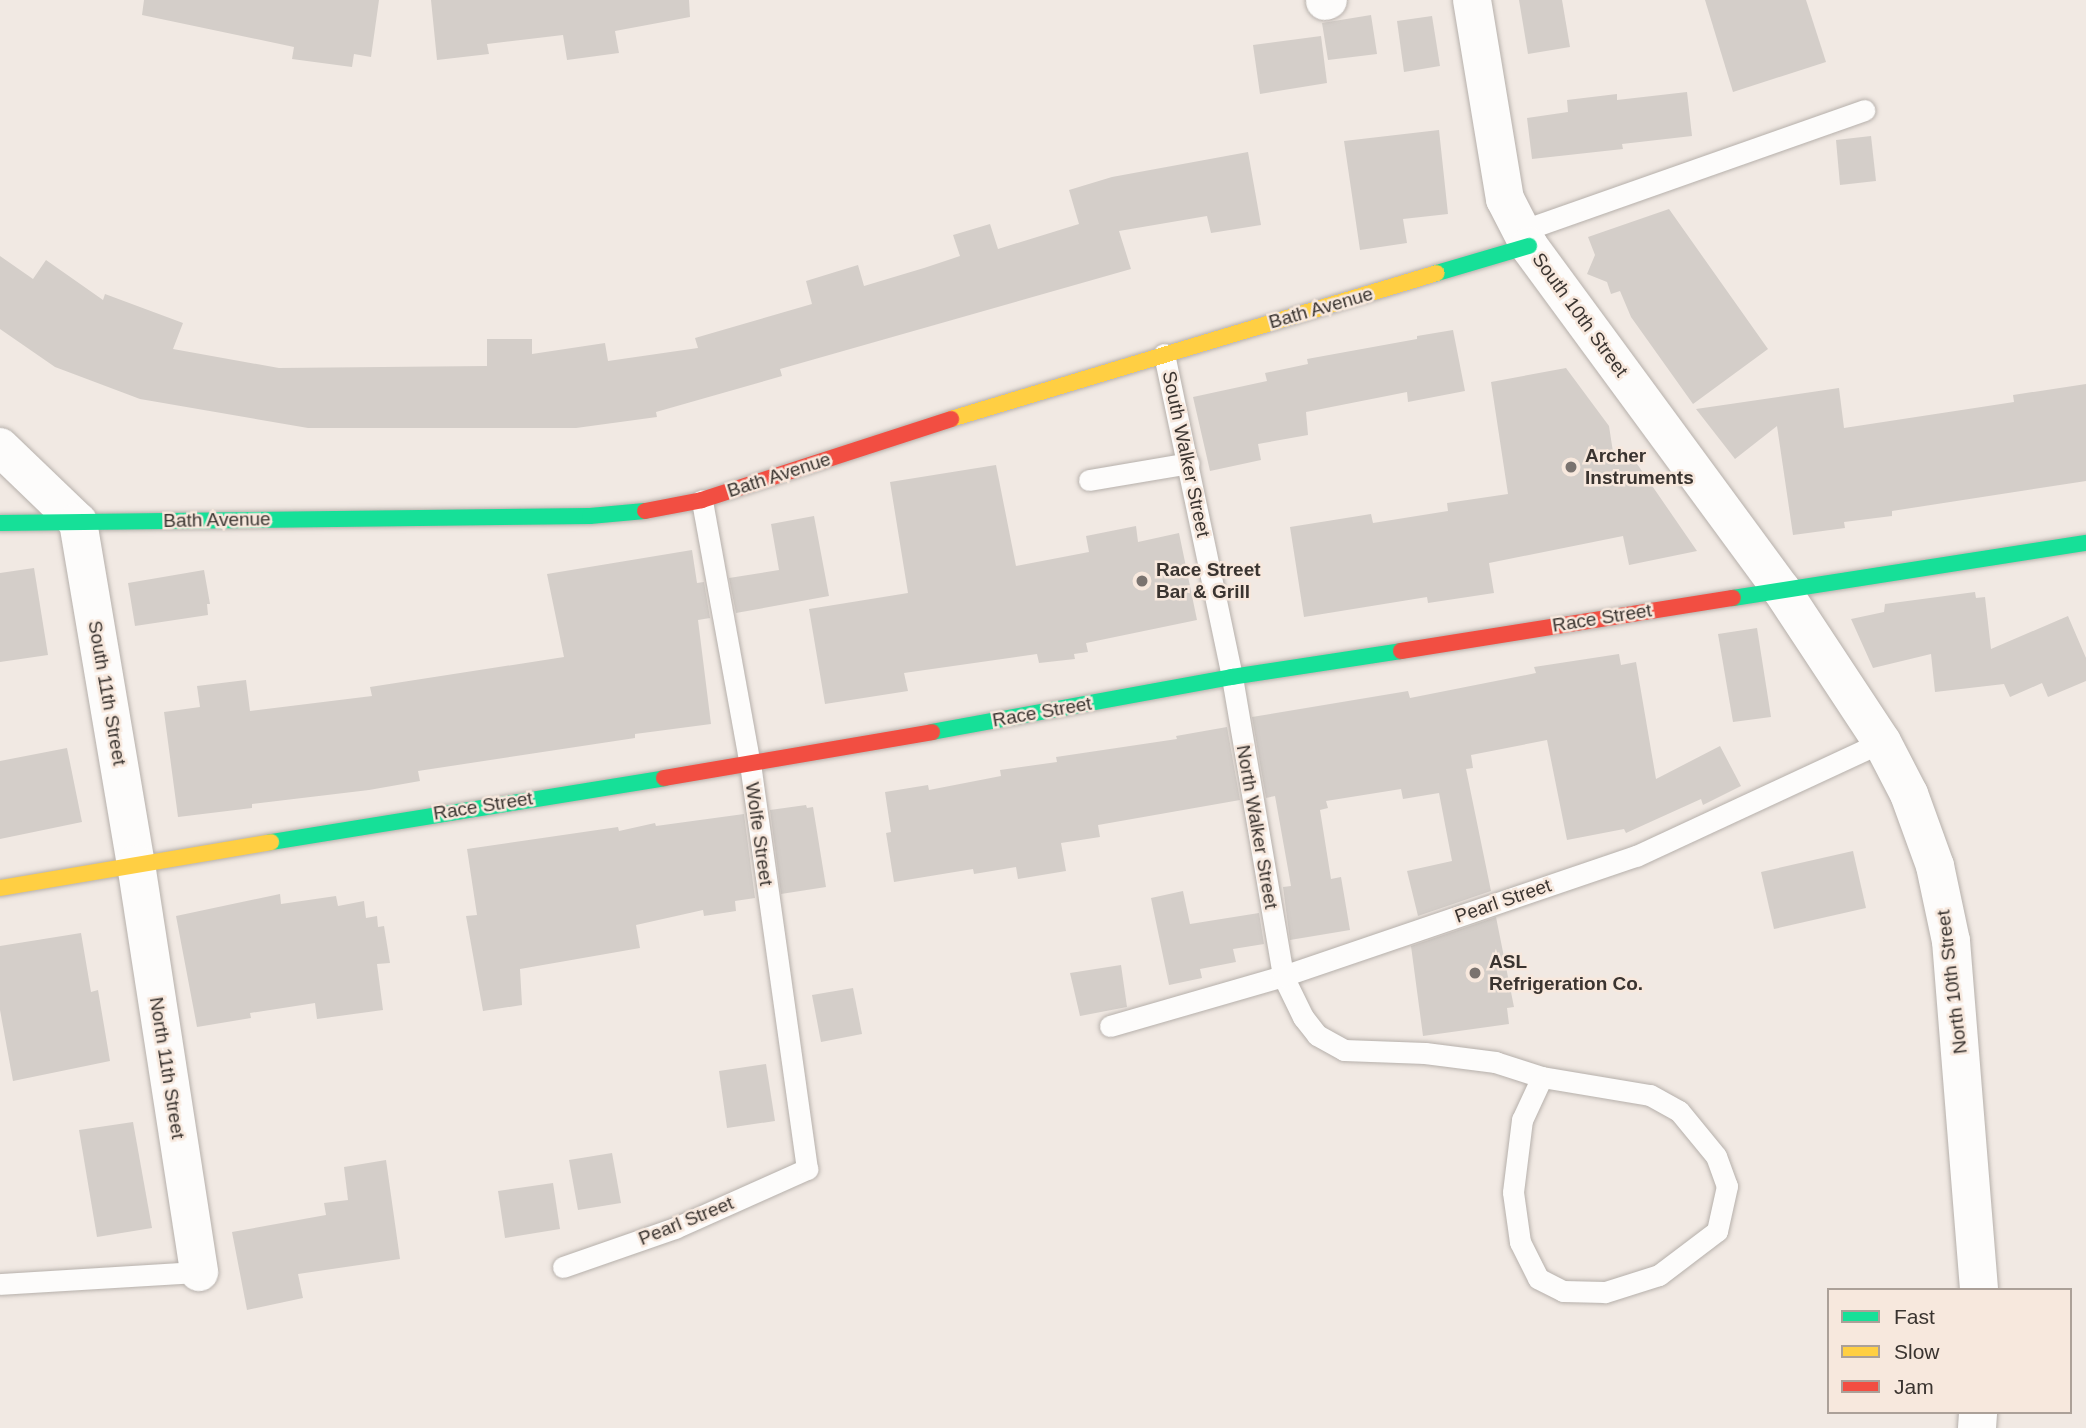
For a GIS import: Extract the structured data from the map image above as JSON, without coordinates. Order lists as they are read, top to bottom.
{
  "streets": {
    "main road": ["Bath Avenue", "Race Street"],
    "street": [
      "South 10th Street",
      "South 11th Street",
      "North 10th Street",
      "North 11th Street"
    ],
    "lane": [
      "South Walker Street",
      "North Walker Street",
      "Wolfe Street",
      "Pearl Street"
    ]
  },
  "crossings": [
    ["Bath Avenue", "South 10th Street"],
    ["Bath Avenue", "South Walker Street"],
    ["Bath Avenue", "South 11th Street"],
    ["Bath Avenue", "Wolfe Street"],
    ["South 10th Street", "Race Street"],
    ["South 10th Street", "North 10th Street"],
    ["South Walker Street", "Race Street"],
    ["South Walker Street", "North Walker Street"],
    ["Race Street", "South 11th Street"],
    ["Race Street", "North Walker Street"],
    ["Race Street", "Wolfe Street"],
    ["Race Street", "North 10th Street"],
    ["Race Street", "North 11th Street"],
    ["South 11th Street", "North 11th Street"],
    ["North Walker Street", "Pearl Street"],
    ["Wolfe Street", "Pearl Street"],
    ["Pearl Street", "North 10th Street"]
  ],
  "places": ["Archer Instruments", "Race Street Bar & Grill", "ASL Refrigeration Co."],
  "legend": ["Fast", "Slow", "Jam"]
}
